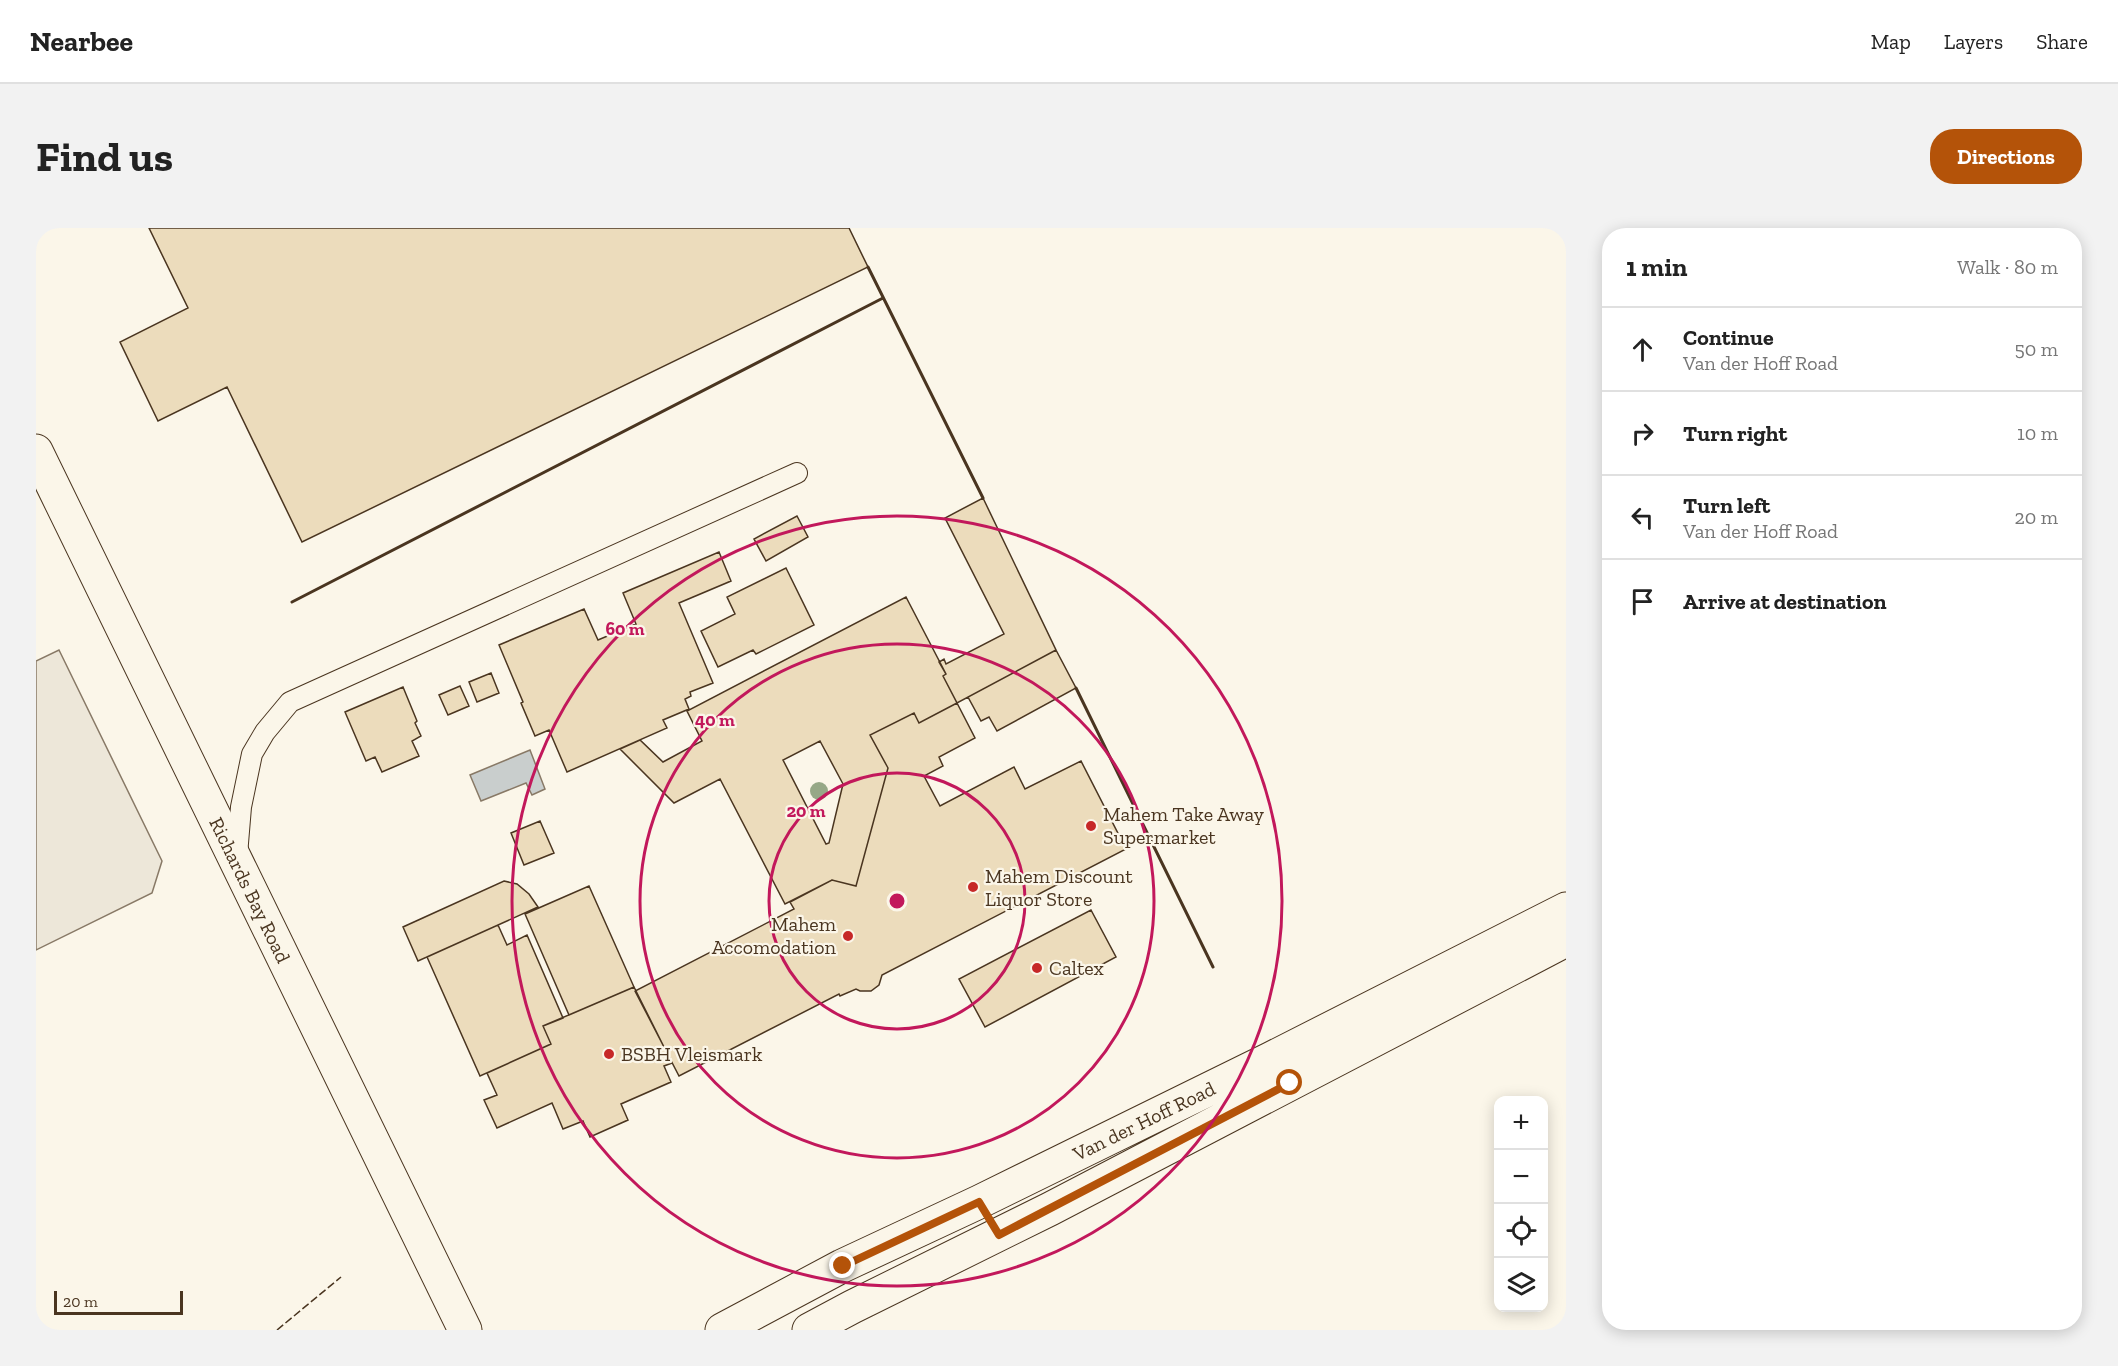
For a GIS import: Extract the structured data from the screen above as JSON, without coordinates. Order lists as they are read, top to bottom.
{
  "streets": {
    "main road": ["Richards Bay Road", "Van der Hoff Road"]
  },
  "places": [
    "Mahem Take Away Supermarket",
    "Mahem Discount Liquor Store",
    "Mahem Accomodation",
    "Caltex",
    "BSBH Vleismark"
  ],
  "scale_bar": "20 m",
  "page": {
    "header": "Nearbee",
    "nav": ["Map", "Layers", "Share"],
    "buttons": "Directions",
    "title": "Find us",
    "heading": ["1 min", "Walk · 80 m"],
    "list": [
      ["Continue", "Van der Hoff Road", "50 m"],
      ["Turn right", "10 m"],
      ["Turn left", "Van der Hoff Road", "20 m"],
      "Arrive at destination"
    ],
    "map_buttons": ["+", "−"],
    "scale": "20 m"
  },
  "rings": ["60 m", "40 m", "20 m"]
}
